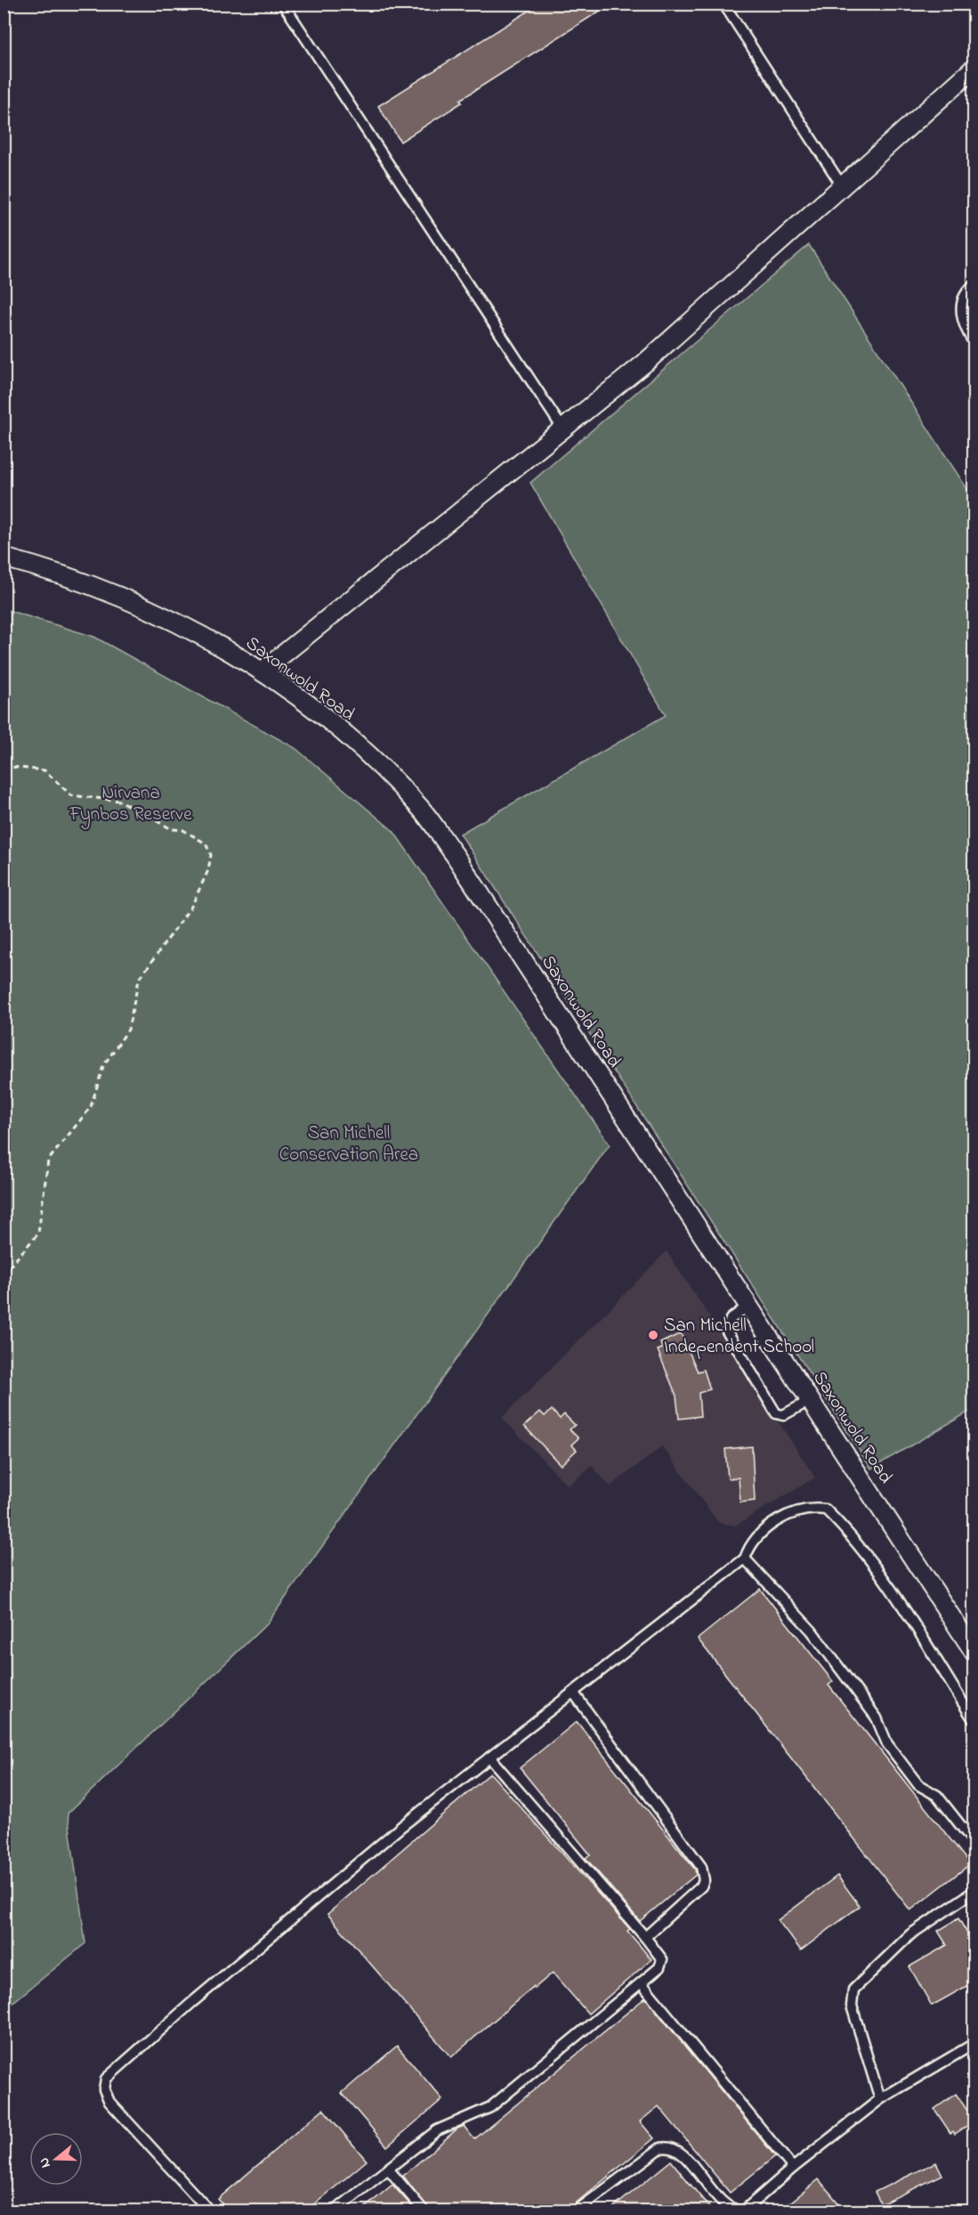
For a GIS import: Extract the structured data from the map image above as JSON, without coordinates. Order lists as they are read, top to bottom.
{
  "streets": {
    "street": ["Saxonwold Road"]
  },
  "parks": ["Nirvana Fynbos Reserve", "San Michell Conservation Area"],
  "places": ["San Michell Independent School"],
  "north": "left"
}
